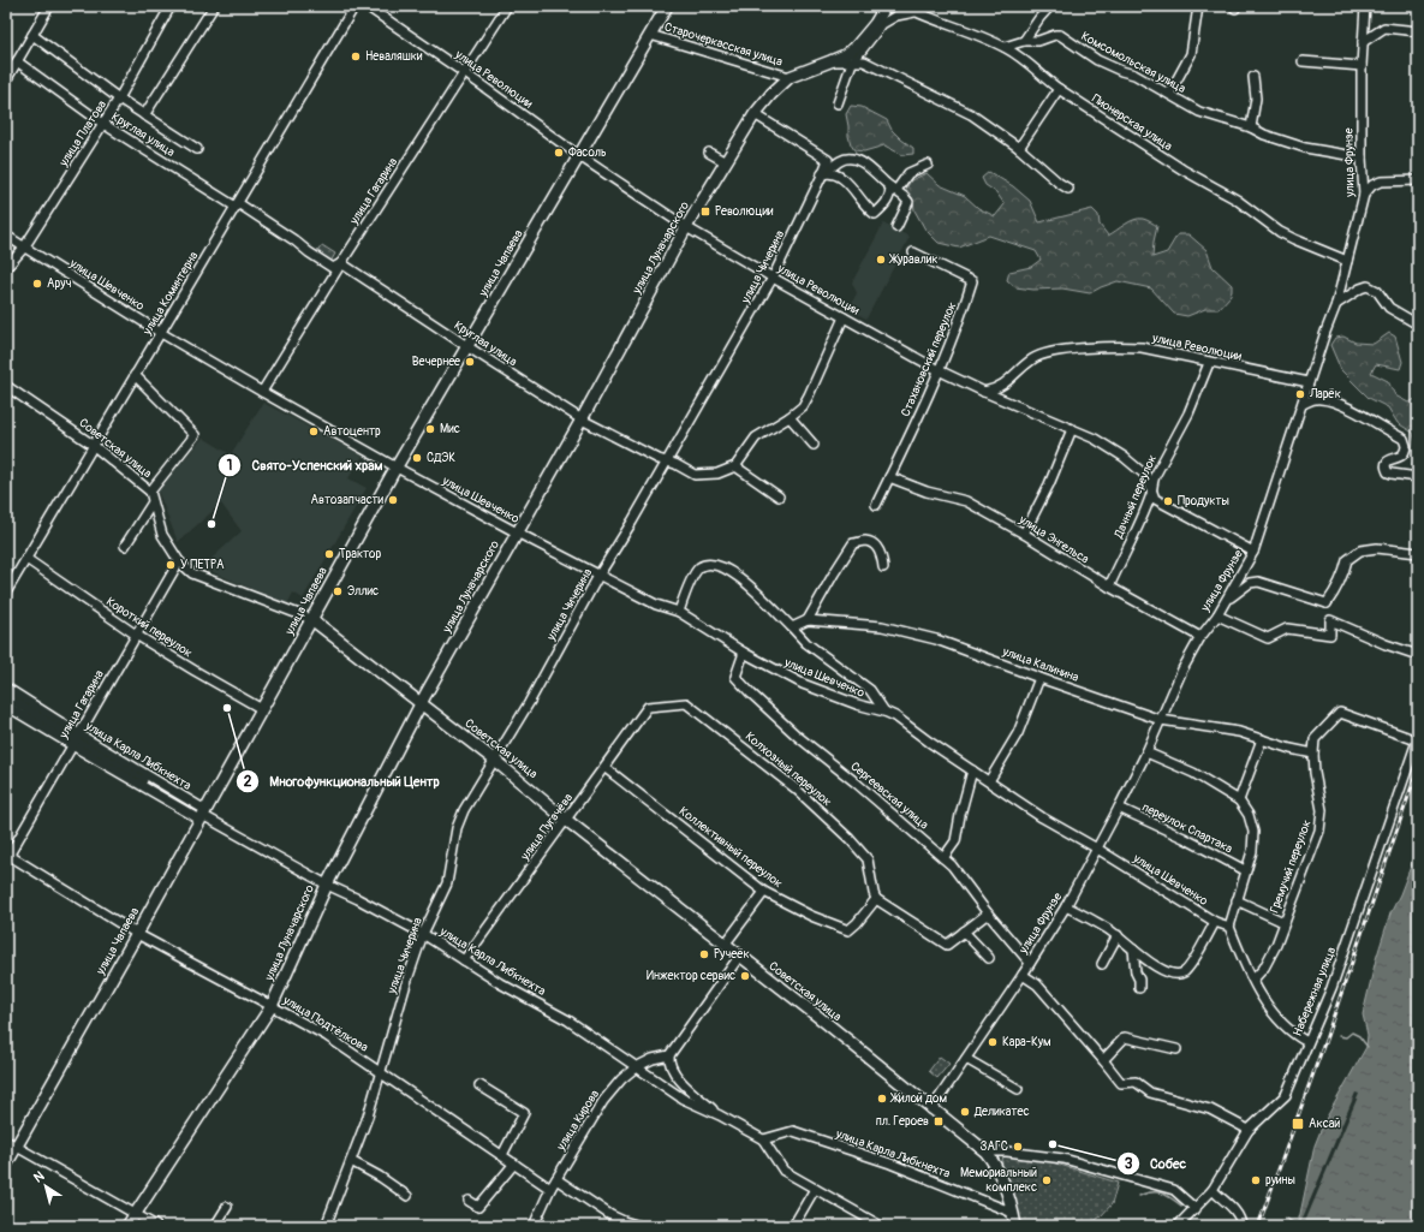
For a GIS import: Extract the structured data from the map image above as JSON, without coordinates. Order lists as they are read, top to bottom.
{
  "streets": {
    "main road": ["улица Луначарского", "улица Чапаева", "Советская улица"],
    "street": [
      "Старочеркасская улица",
      "Комсомольская улица",
      "улица Революции",
      "Пионерская улица",
      "улица Платова",
      "Круглая улица",
      "улица Фрунзе",
      "улица Гагарина",
      "улица Чичерина",
      "улица Шевченко",
      "улица Коминтерна",
      "Стахановский переулок",
      "Дачный переулок",
      "улица Энгельса",
      "Короткий переулок",
      "улица Калинина",
      "улица Карла Либкнехта",
      "Колхозный переулок",
      "Сергеевская улица",
      "улица Пугачёва",
      "переулок Спартака",
      "Коллективный переулок",
      "Гремучий переулок",
      "Набережная улица",
      "улица Подтёлкова",
      "улица Кирова"
    ]
  },
  "crossings": [
    ["Старочеркасская улица", "улица Луначарского"],
    ["Старочеркасская улица", "улица Чапаева"],
    ["Комсомольская улица", "Пионерская улица"],
    ["Комсомольская улица", "улица Фрунзе"],
    ["улица Революции", "улица Фрунзе"],
    ["улица Революции", "улица Гагарина"],
    ["улица Революции", "улица Луначарского"],
    ["улица Революции", "улица Чапаева"],
    ["улица Революции", "улица Чичерина"],
    ["улица Революции", "Стахановский переулок"],
    ["улица Революции", "Дачный переулок"],
    ["Пионерская улица", "улица Фрунзе"],
    ["улица Платова", "Круглая улица"],
    ["улица Платова", "улица Шевченко"],
    ["Круглая улица", "улица Гагарина"],
    ["Круглая улица", "улица Луначарского"],
    ["Круглая улица", "улица Чапаева"],
    ["Круглая улица", "улица Чичерина"],
    ["Круглая улица", "улица Коминтерна"],
    ["улица Фрунзе", "улица Шевченко"],
    ["улица Фрунзе", "Советская улица"],
    ["улица Фрунзе", "улица Энгельса"],
    ["улица Фрунзе", "улица Калинина"],
    ["улица Фрунзе", "Сергеевская улица"],
    ["улица Фрунзе", "переулок Спартака"],
    ["улица Гагарина", "улица Шевченко"],
    ["улица Гагарина", "Советская улица"],
    ["улица Гагарина", "Короткий переулок"],
    ["улица Гагарина", "улица Карла Либкнехта"],
    ["улица Гагарина", "улица Подтёлкова"],
    ["улица Луначарского", "улица Чичерина"],
    ["улица Луначарского", "улица Шевченко"],
    ["улица Луначарского", "Советская улица"],
    ["улица Луначарского", "улица Карла Либкнехта"],
    ["улица Луначарского", "улица Подтёлкова"],
    ["улица Чапаева", "улица Шевченко"],
    ["улица Чапаева", "Советская улица"],
    ["улица Чапаева", "Короткий переулок"],
    ["улица Чапаева", "улица Карла Либкнехта"],
    ["улица Чапаева", "улица Подтёлкова"],
    ["улица Чичерина", "улица Шевченко"],
    ["улица Чичерина", "Советская улица"],
    ["улица Чичерина", "улица Карла Либкнехта"],
    ["улица Чичерина", "улица Подтёлкова"],
    ["улица Шевченко", "улица Коминтерна"],
    ["улица Шевченко", "улица Калинина"],
    ["улица Шевченко", "Сергеевская улица"],
    ["улица Коминтерна", "Советская улица"],
    ["улица Коминтерна", "Короткий переулок"],
    ["Стахановский переулок", "улица Энгельса"],
    ["Советская улица", "улица Карла Либкнехта"],
    ["Советская улица", "улица Пугачёва"],
    ["Дачный переулок", "улица Энгельса"],
    ["улица Калинина", "Гремучий переулок"],
    ["улица Карла Либкнехта", "улица Пугачёва"],
    ["улица Карла Либкнехта", "улица Кирова"],
    ["Колхозный переулок", "улица Пугачёва"],
    ["Колхозный переулок", "Коллективный переулок"],
    ["улица Пугачёва", "Коллективный переулок"],
    ["улица Подтёлкова", "улица Кирова"]
  ],
  "places": {
    "other": [
      "Неваляшки",
      "Фасоль",
      "Журавлик",
      "Аруч",
      "Вечернее",
      "Ларёк",
      "Мис",
      "Автоцентр",
      "СДЭК",
      "Автозапчасти",
      "Продукты",
      "Свято-Успенский храм",
      "Трактор",
      "У ПЕТРА",
      "Эллис",
      "Многофункциональный Центр",
      "Ручеёк",
      "Инжектор сервис",
      "Кара-Кум",
      "Жилой дом",
      "Деликатес",
      "Собес",
      "ЗАГС",
      "Мемориальный комплекс",
      "руины"
    ],
    "transit": ["Революции", "пл. Героев", "Аксай"]
  },
  "north": "top left"
}
